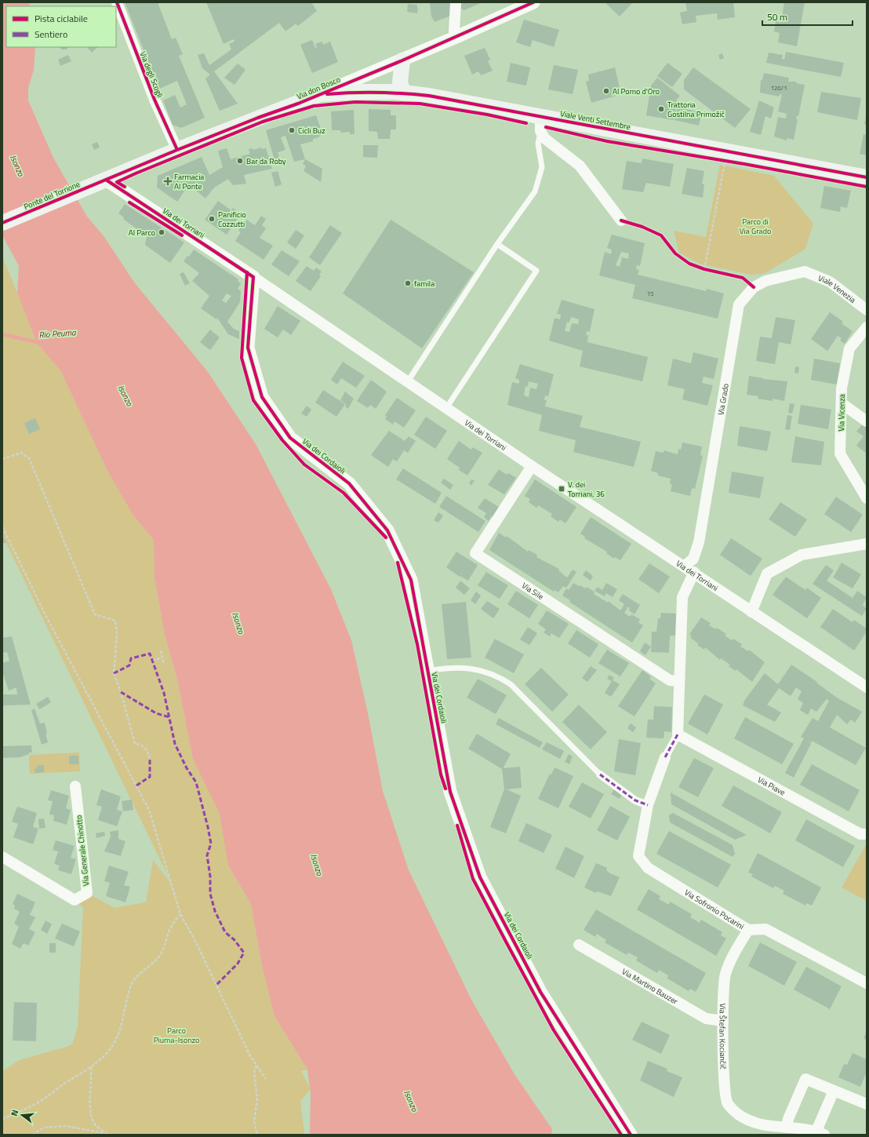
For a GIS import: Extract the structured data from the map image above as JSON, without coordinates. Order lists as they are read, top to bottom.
{
  "streets": {
    "main road": ["Via don Bosco", "Viale Venti Settembre", "Ponte del Torrione"],
    "street": [
      "Via degli Scogli",
      "Via dei Torriani",
      "Viale Venezia",
      "Via Grado",
      "Via Vicenza",
      "Via dei Cordaioli",
      "Via Sile",
      "Via Piave",
      "Via Generale Chinotto",
      "Via Sofronio Pocarini",
      "Via Martino Bauzer",
      "Via Štefan Kociančič"
    ]
  },
  "crossings": [
    ["Via degli Scogli", "Via don Bosco"],
    ["Via don Bosco", "Viale Venti Settembre"],
    ["Via don Bosco", "Ponte del Torrione"],
    ["Via don Bosco", "Via dei Torriani"],
    ["Ponte del Torrione", "Via dei Torriani"],
    ["Via dei Torriani", "Via Grado"],
    ["Via dei Torriani", "Via dei Cordaioli"],
    ["Via dei Torriani", "Via Sile"],
    ["Viale Venezia", "Via Grado"],
    ["Via dei Cordaioli", "Via Sofronio Pocarini"],
    ["Via Sofronio Pocarini", "Via Štefan Kociančič"],
    ["Via Martino Bauzer", "Via Štefan Kociančič"]
  ],
  "water": ["Isonzo", "Rio Peuma"],
  "parks": ["Parco di Via Grado", "Parco Piuma-Isonzo"],
  "places": {
    "other": [
      "Al Pomo d'Oro",
      "Trattoria Gostilna Primožič",
      "Cicli Buz",
      "Bar da Roby",
      "Panificio Cozzutti",
      "Al Parco",
      "famila"
    ],
    "health": ["Farmacia Al Ponte"],
    "transit": ["V. dei Torriani, 36"]
  },
  "house_numbers": ["120/1", "15"],
  "legend": ["Pista ciclabile", "Sentiero"],
  "scale_bar": "50 m",
  "north": "left"
}
